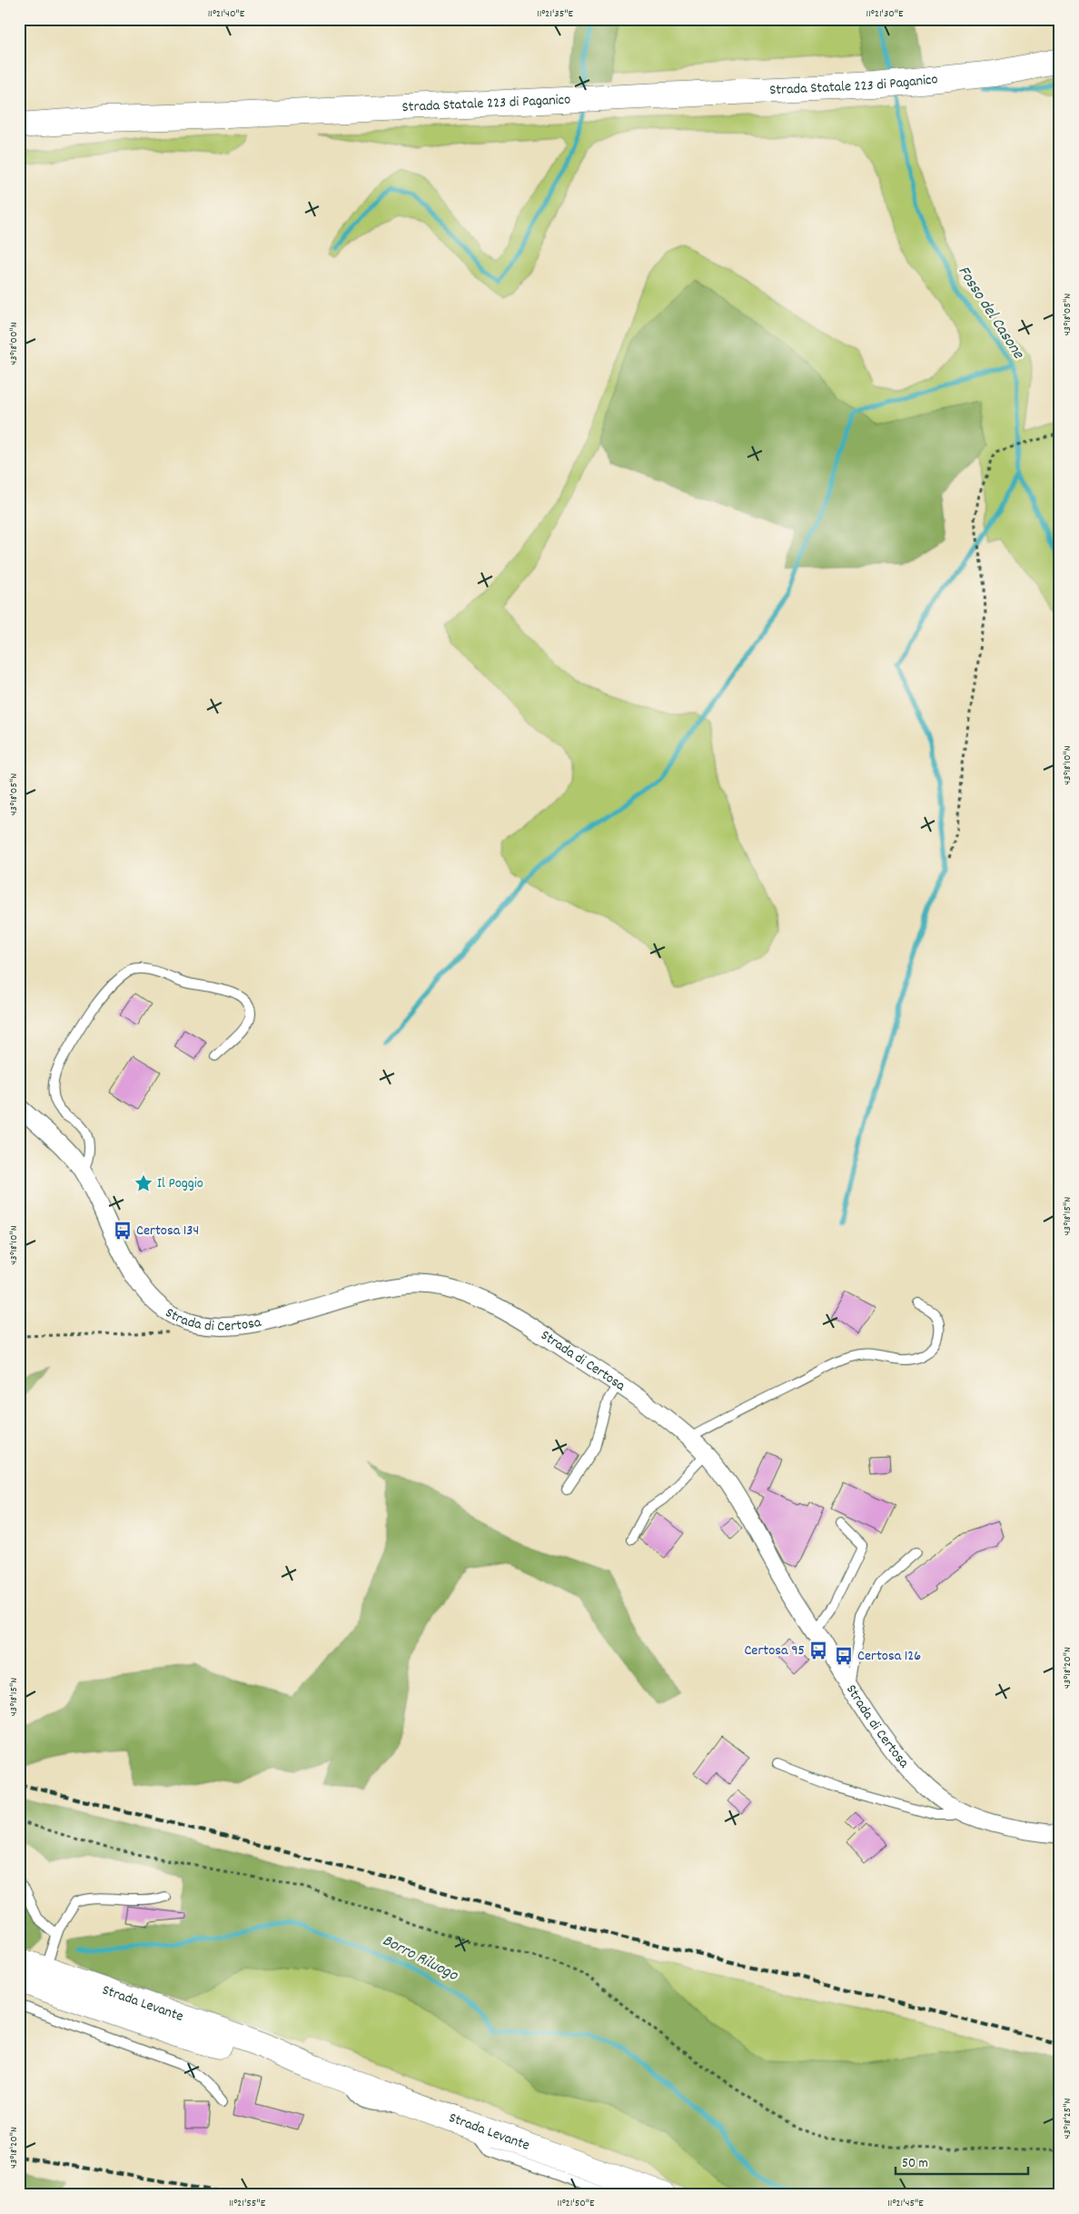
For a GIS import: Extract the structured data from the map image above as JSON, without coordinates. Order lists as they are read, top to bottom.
{
  "streets": {
    "main road": ["Strada Statale 223 di Paganico", "Strada Levante"],
    "street": ["Strada di Certosa"]
  },
  "water": ["Fosso del Casone", "Borro Riluogo"],
  "places": {
    "place": ["Il Poggio"],
    "bus stop": ["Certosa 134", "Certosa 95", "Certosa 126"]
  },
  "scale_bar": "50 m",
  "coordinates": [
    "11°21'40\"E",
    "11°21'35\"E",
    "11°21'30\"E",
    "43°18'05\"N",
    "43°18'00\"N",
    "43°18'10\"N",
    "43°18'15\"N",
    "43°18'20\"N",
    "43°18'25\"N",
    "11°21'55\"E",
    "11°21'50\"E",
    "11°21'45\"E"
  ]
}
